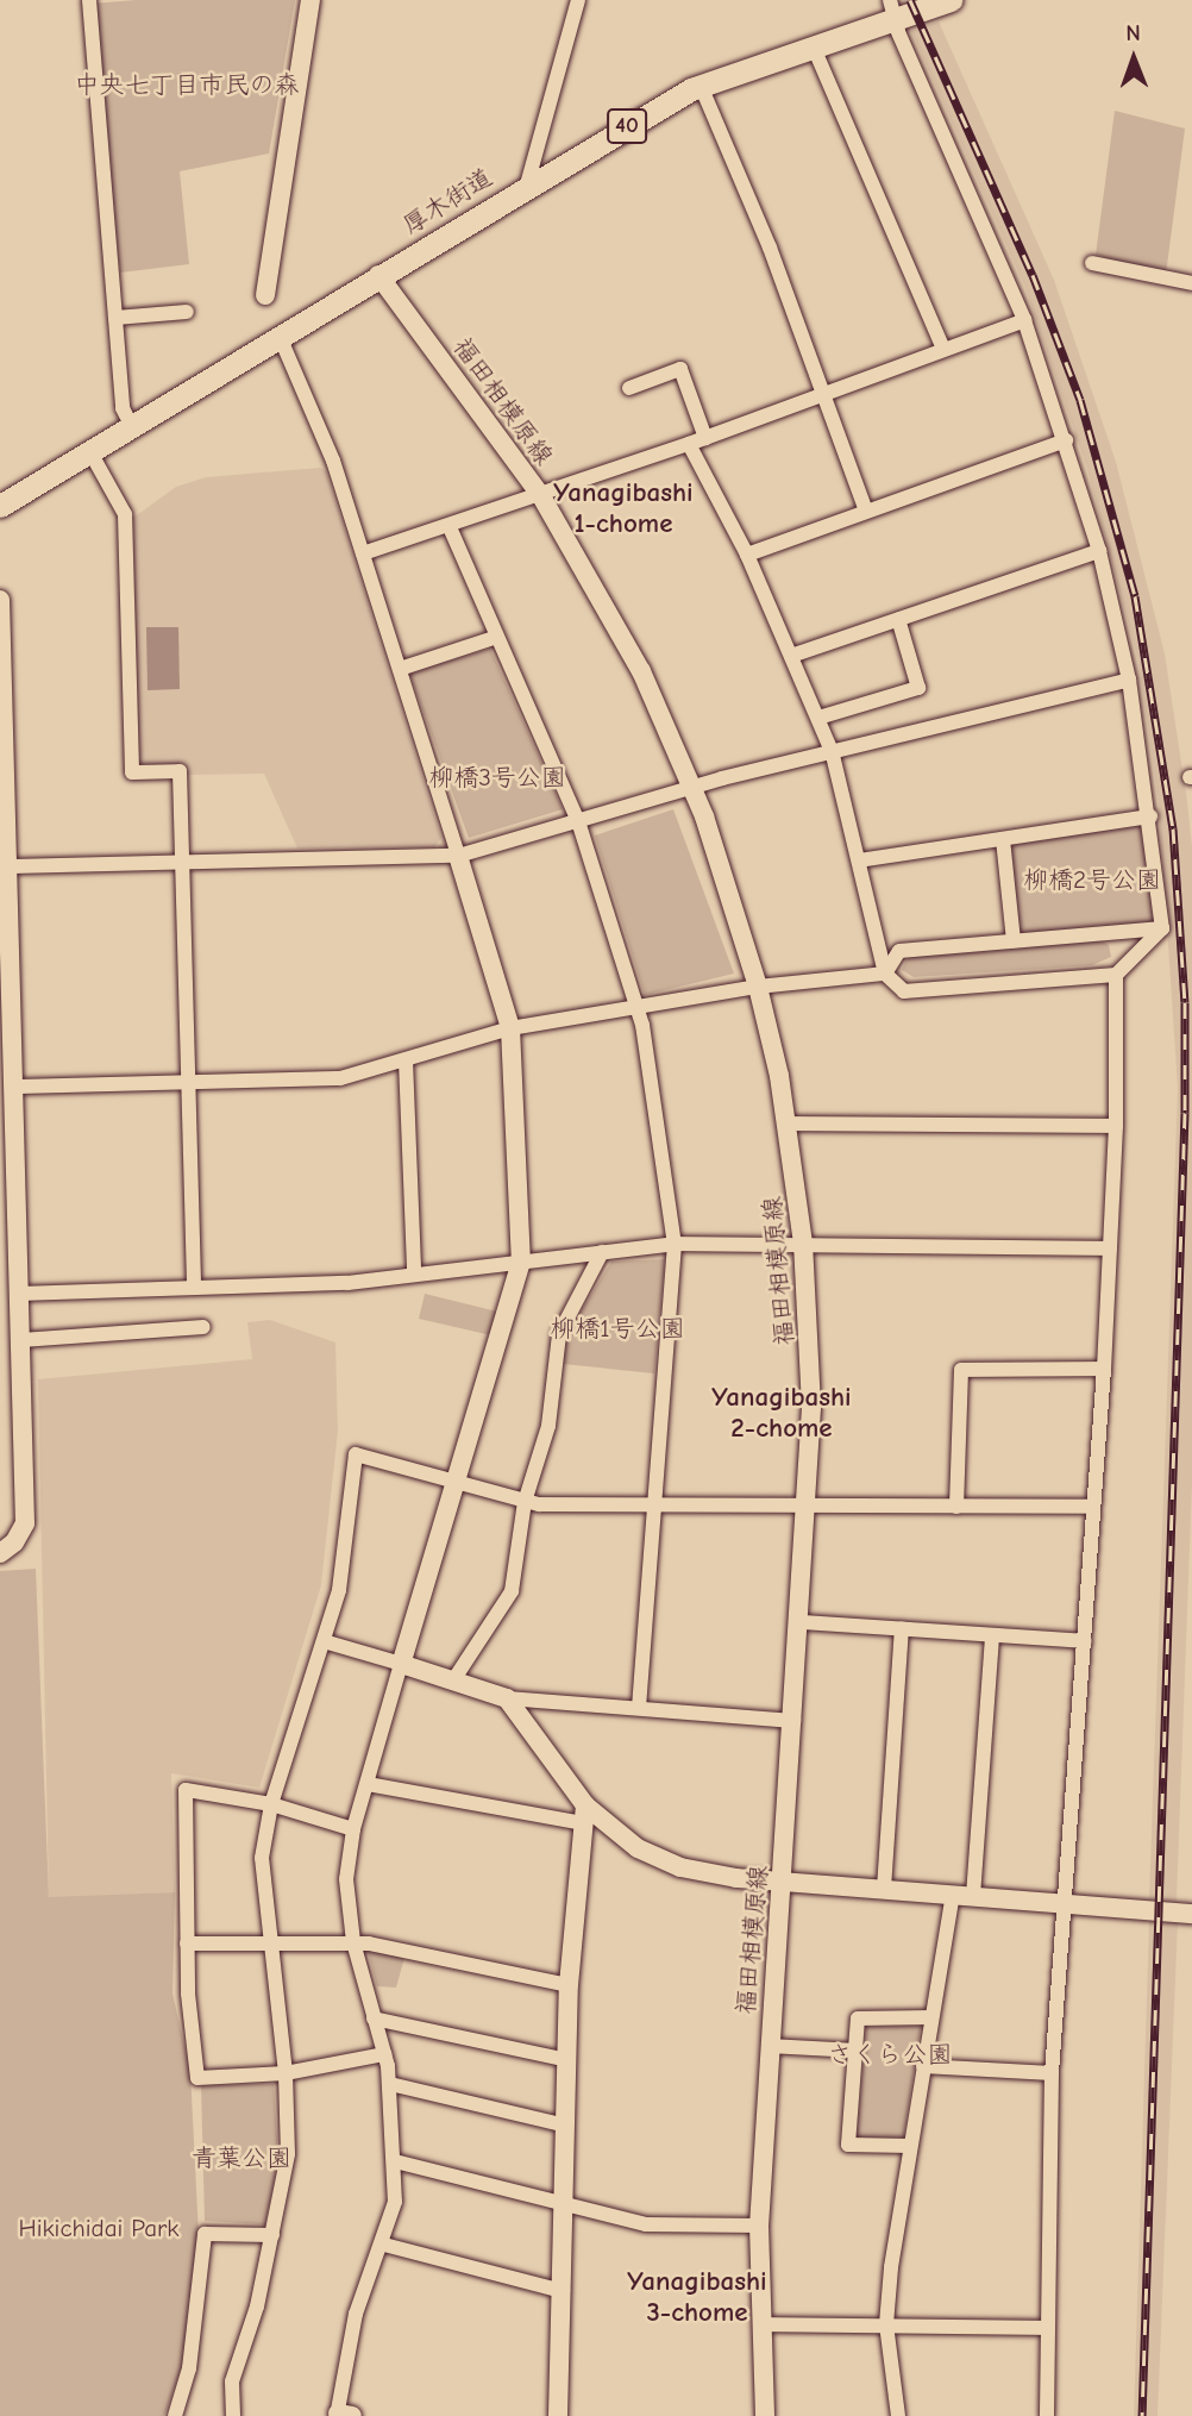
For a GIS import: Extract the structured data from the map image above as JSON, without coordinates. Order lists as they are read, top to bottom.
{
  "streets": {
    "main road": ["40", "厚木街道"],
    "street": ["福田相模原線"]
  },
  "crossings": [
    ["厚木街道", "福田相模原線"]
  ],
  "districts": ["Yanagibashi 1-chome", "Yanagibashi 2-chome", "Yanagibashi 3-chome"],
  "parks": [
    "中央七丁目市民の森",
    "柳橋3号公園",
    "柳橋2号公園",
    "柳橋1号公園",
    "さくら公園",
    "青葉公園",
    "Hikichidai Park"
  ],
  "north": "top"
}
